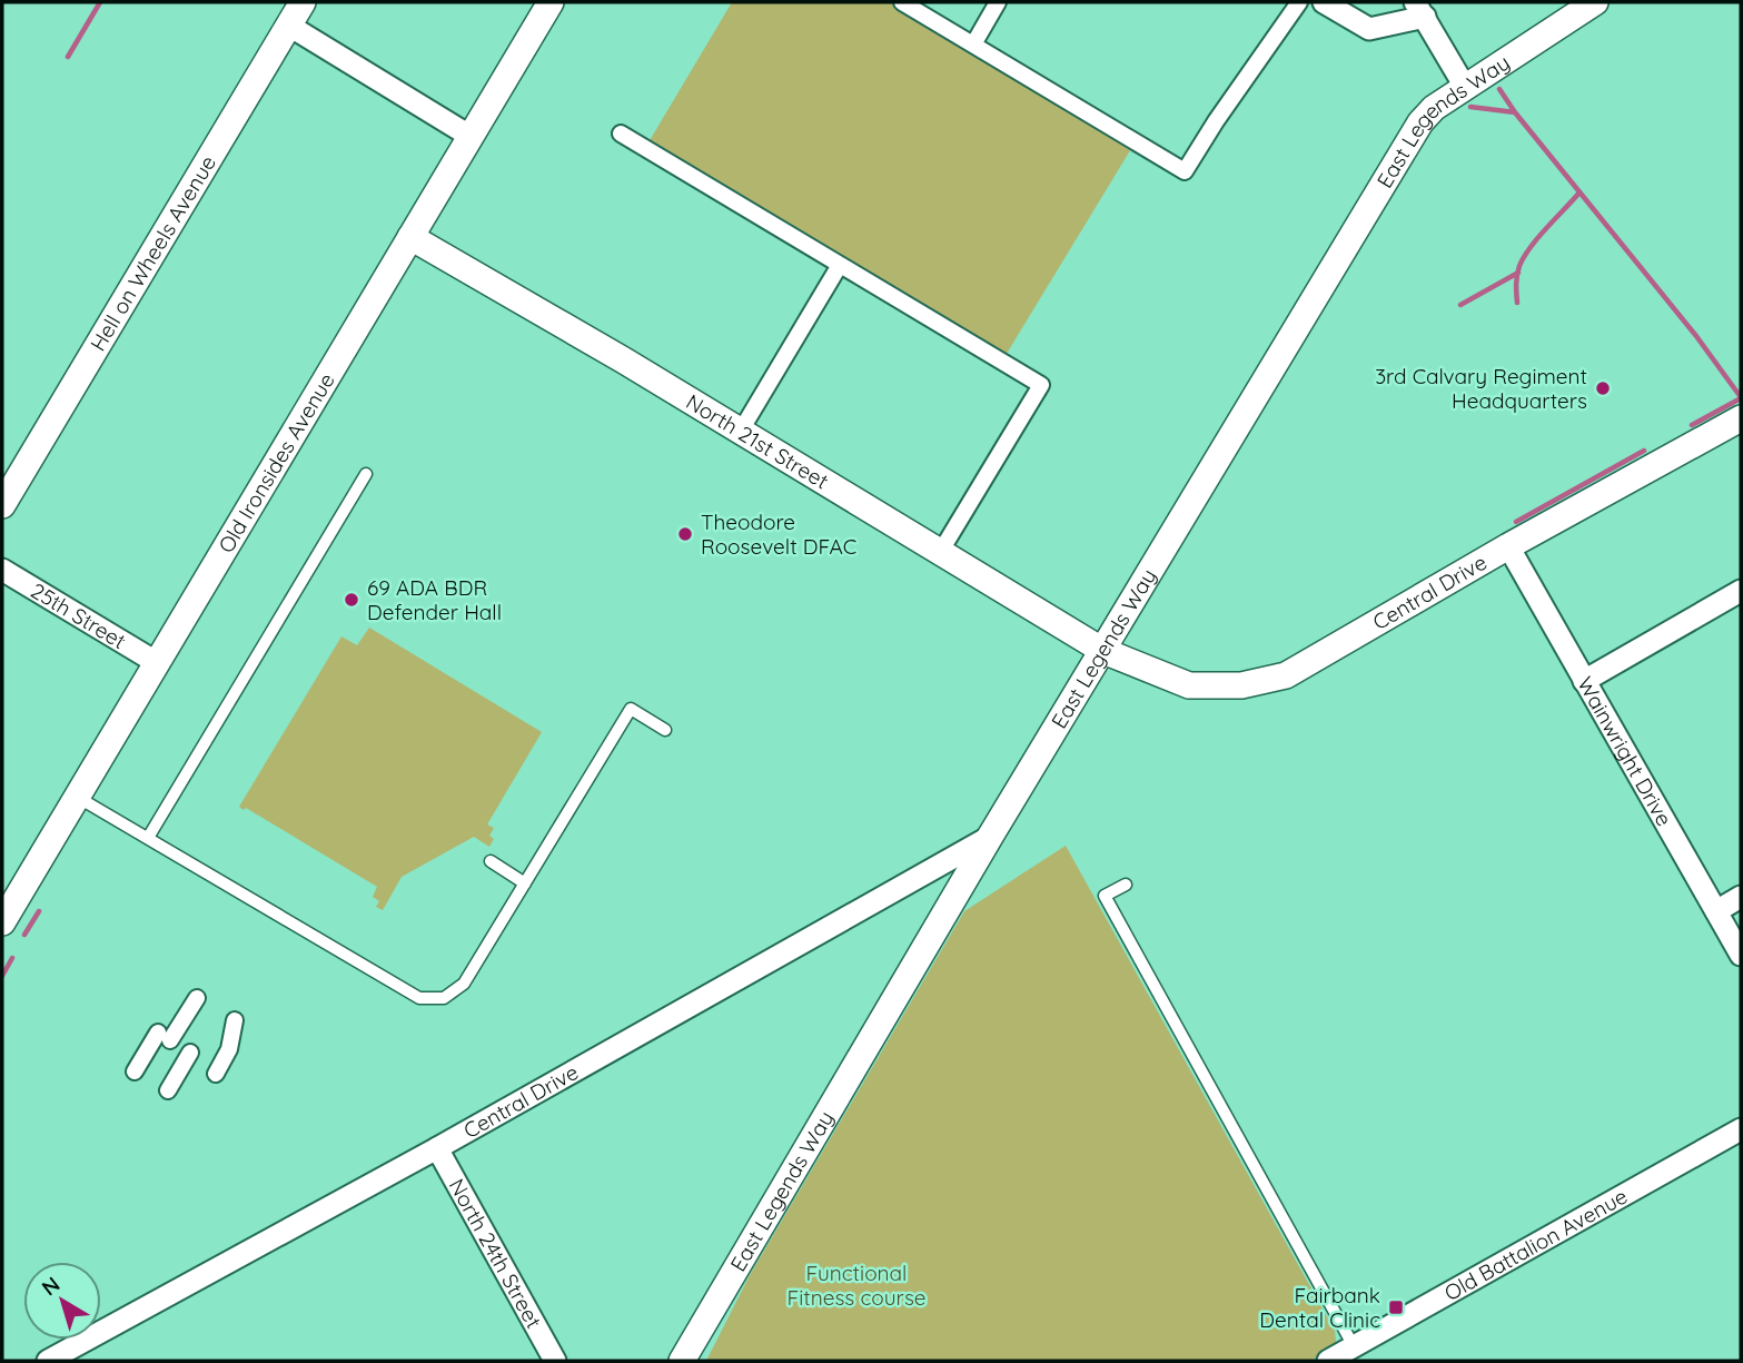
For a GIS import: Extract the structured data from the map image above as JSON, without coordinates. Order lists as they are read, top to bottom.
{
  "streets": {
    "street": [
      "East Legends Way",
      "Hell on Wheels Avenue",
      "North 21st Street",
      "Old Ironsides Avenue",
      "Central Drive",
      "25th Street",
      "Wainwright Drive",
      "Old Battalion Avenue",
      "North 24th Street"
    ]
  },
  "crossings": [
    ["East Legends Way", "North 21st Street"],
    ["East Legends Way", "Central Drive"],
    ["North 21st Street", "Old Ironsides Avenue"],
    ["North 21st Street", "Central Drive"],
    ["Old Ironsides Avenue", "25th Street"],
    ["Central Drive", "Wainwright Drive"],
    ["Central Drive", "North 24th Street"]
  ],
  "parks": ["Functional Fitness course"],
  "places": {
    "other": ["3rd Calvary Regiment Headquarters", "Theodore Roosevelt DFAC", "69 ADA BDR Defender Hall"],
    "transit": ["Fairbank Dental Clinic"]
  },
  "north": "top left"
}
